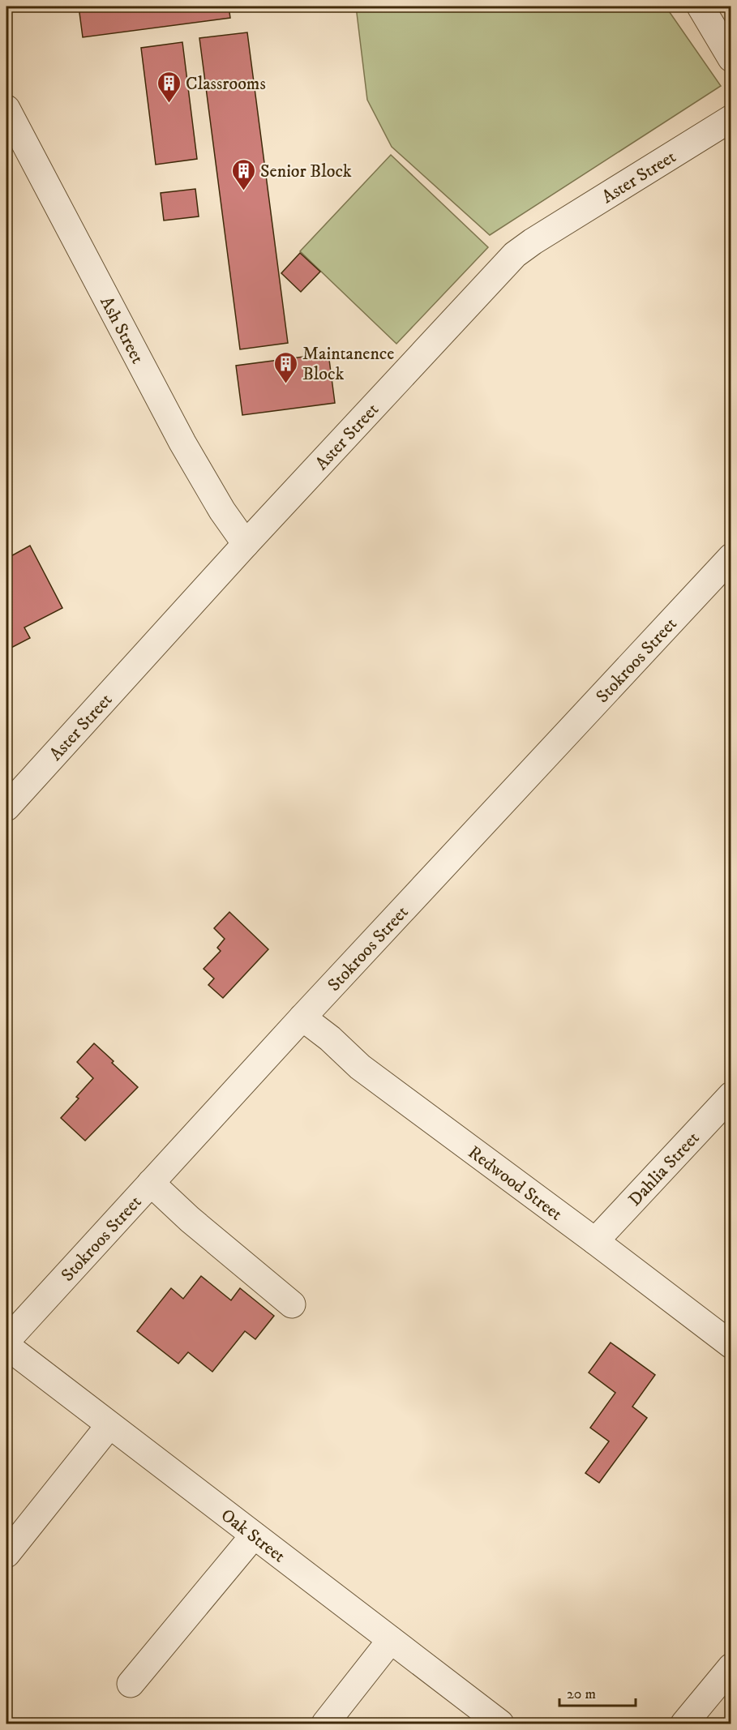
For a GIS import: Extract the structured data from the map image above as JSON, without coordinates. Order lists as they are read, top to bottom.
{
  "streets": {
    "street": [
      "Aster Street",
      "Ash Street",
      "Stokroos Street",
      "Dahlia Street",
      "Redwood Street",
      "Oak Street"
    ]
  },
  "crossings": [
    ["Aster Street", "Ash Street"],
    ["Stokroos Street", "Redwood Street"],
    ["Dahlia Street", "Redwood Street"]
  ],
  "places": {
    "building": ["Classrooms", "Senior Block", "Maintanence Block"]
  },
  "scale_bar": "20 m"
}
